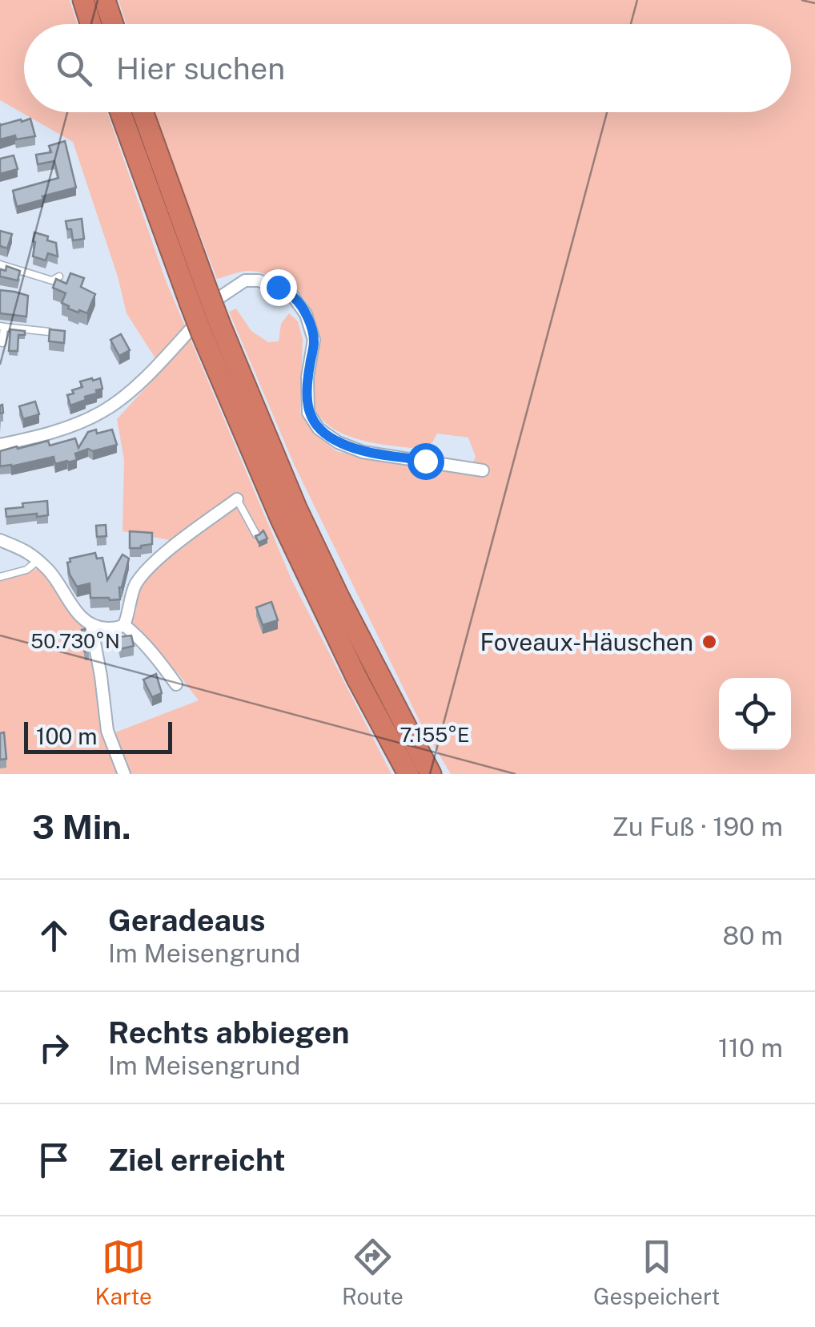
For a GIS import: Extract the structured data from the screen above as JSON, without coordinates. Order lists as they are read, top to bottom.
{
  "places": ["Foveaux-Häuschen"],
  "scale_bar": "100 m",
  "page": {
    "search": "Hier suchen",
    "scale": "100 m",
    "heading": ["3 Min.", "Zu Fuß · 190 m"],
    "list": [
      ["Geradeaus", "Im Meisengrund", "80 m"],
      ["Rechts abbiegen", "Im Meisengrund", "110 m"],
      "Ziel erreicht"
    ],
    "nav": ["Karte", "Route", "Gespeichert"]
  },
  "coordinates": ["50.730°N", "7.155°E"]
}
